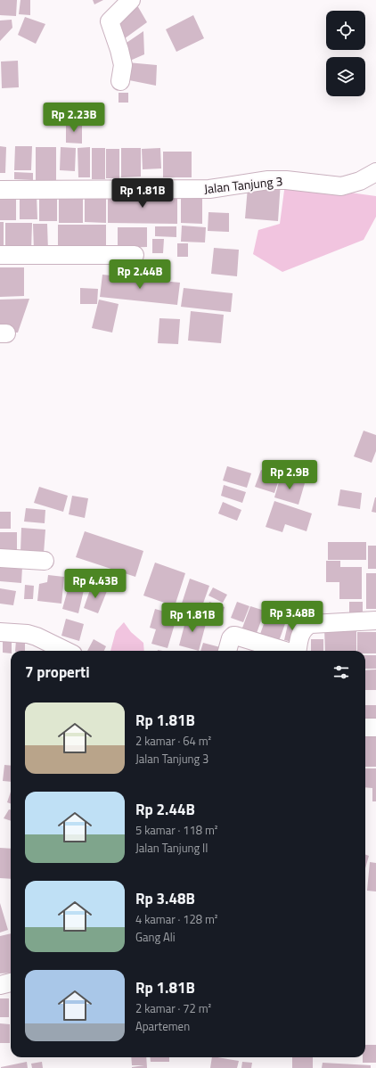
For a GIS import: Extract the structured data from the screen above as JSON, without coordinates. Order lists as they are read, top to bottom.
{
  "streets": {
    "street": ["Jalan Tanjung 3"]
  },
  "page": {
    "price": [
      "Rp 2.23B",
      "Rp 1.81B",
      "Rp 2.44B",
      "Rp 2.9B",
      "Rp 4.43B",
      "Rp 3.48B",
      "Rp 1.81B"
    ],
    "heading": "7 properti",
    "list": [
      {
        "name": "Rp 1.81B",
        "note": "2 kamar · 64 m² · Jalan Tanjung 3"
      },
      {
        "name": "Rp 2.44B",
        "note": "5 kamar · 118 m² · Jalan Tanjung II"
      },
      {
        "name": "Rp 3.48B",
        "note": "4 kamar · 128 m² · Gang Ali"
      },
      {
        "name": "Rp 1.81B",
        "note": "2 kamar · 72 m² · Apartemen"
      }
    ]
  }
}
